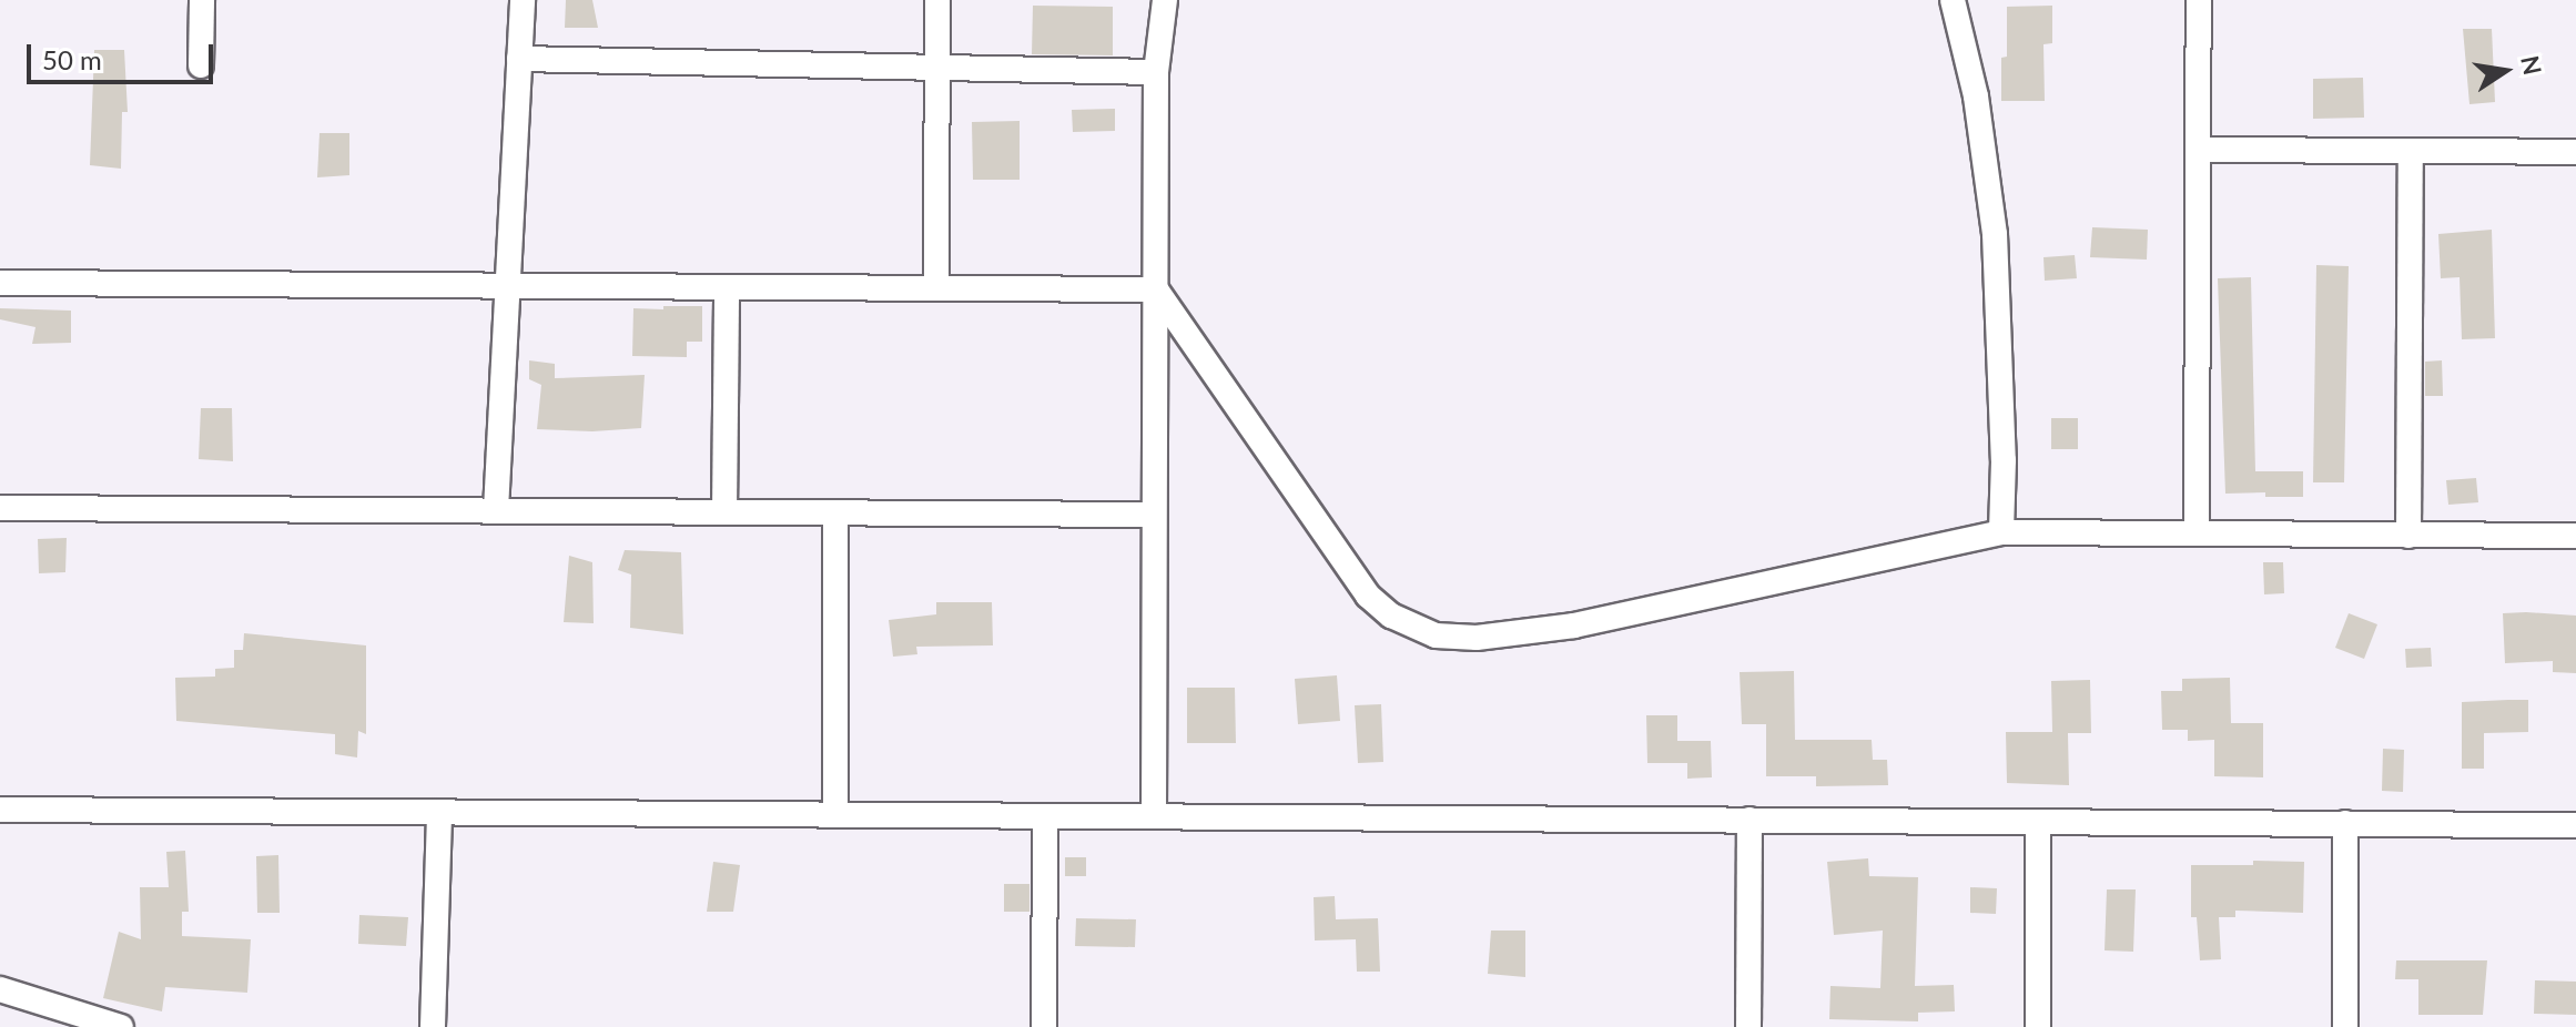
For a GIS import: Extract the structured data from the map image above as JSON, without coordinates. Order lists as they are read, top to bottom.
{
  "scale_bar": "50 m",
  "north": "right"
}
